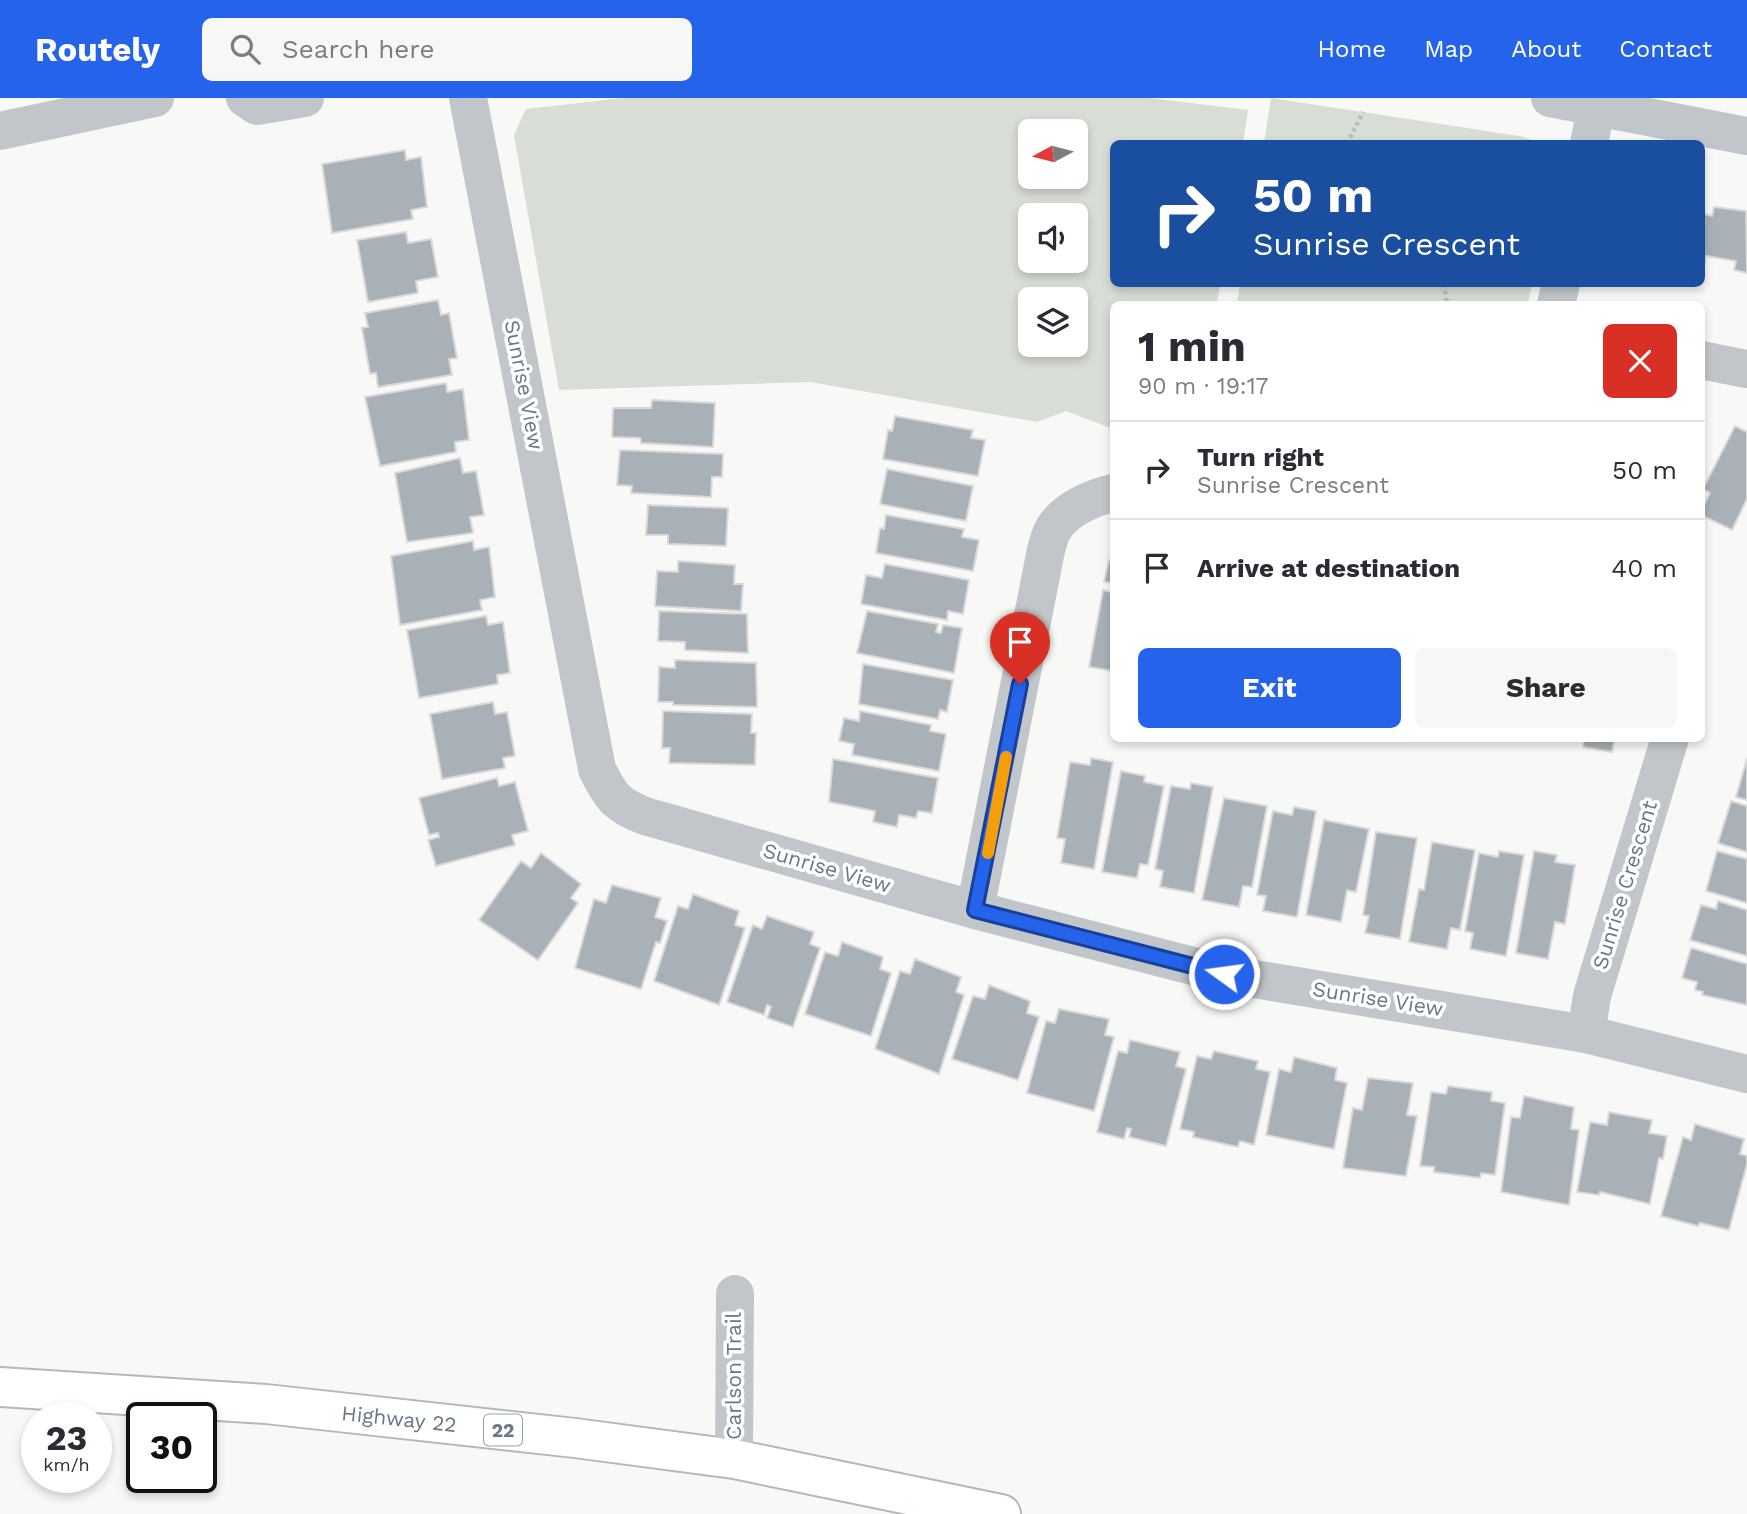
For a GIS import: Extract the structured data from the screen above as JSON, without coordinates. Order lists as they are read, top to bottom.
{
  "streets": {
    "main road": ["Highway 22", "22"],
    "street": ["Sunrise View", "Sunrise Crescent", "Carlson Trail"]
  },
  "crossings": [
    ["Sunrise View", "Sunrise Crescent"],
    ["Carlson Trail", "Highway 22"]
  ],
  "north": "left",
  "page": {
    "header": "Routely",
    "search": "Search here",
    "nav": [
      "Home",
      "Map",
      "About",
      "Contact"
    ],
    "turn": ["50 m", "Sunrise Crescent"],
    "heading": ["1 min", "90 m · 19:17"],
    "list": [
      {
        "name": "Turn right",
        "note": "Sunrise Crescent",
        "value": "50 m"
      },
      {
        "name": "Arrive at destination",
        "value": "40 m"
      }
    ],
    "buttons": ["Exit", "Share"],
    "speed": "23 km/h",
    "limit": "30"
  }
}
